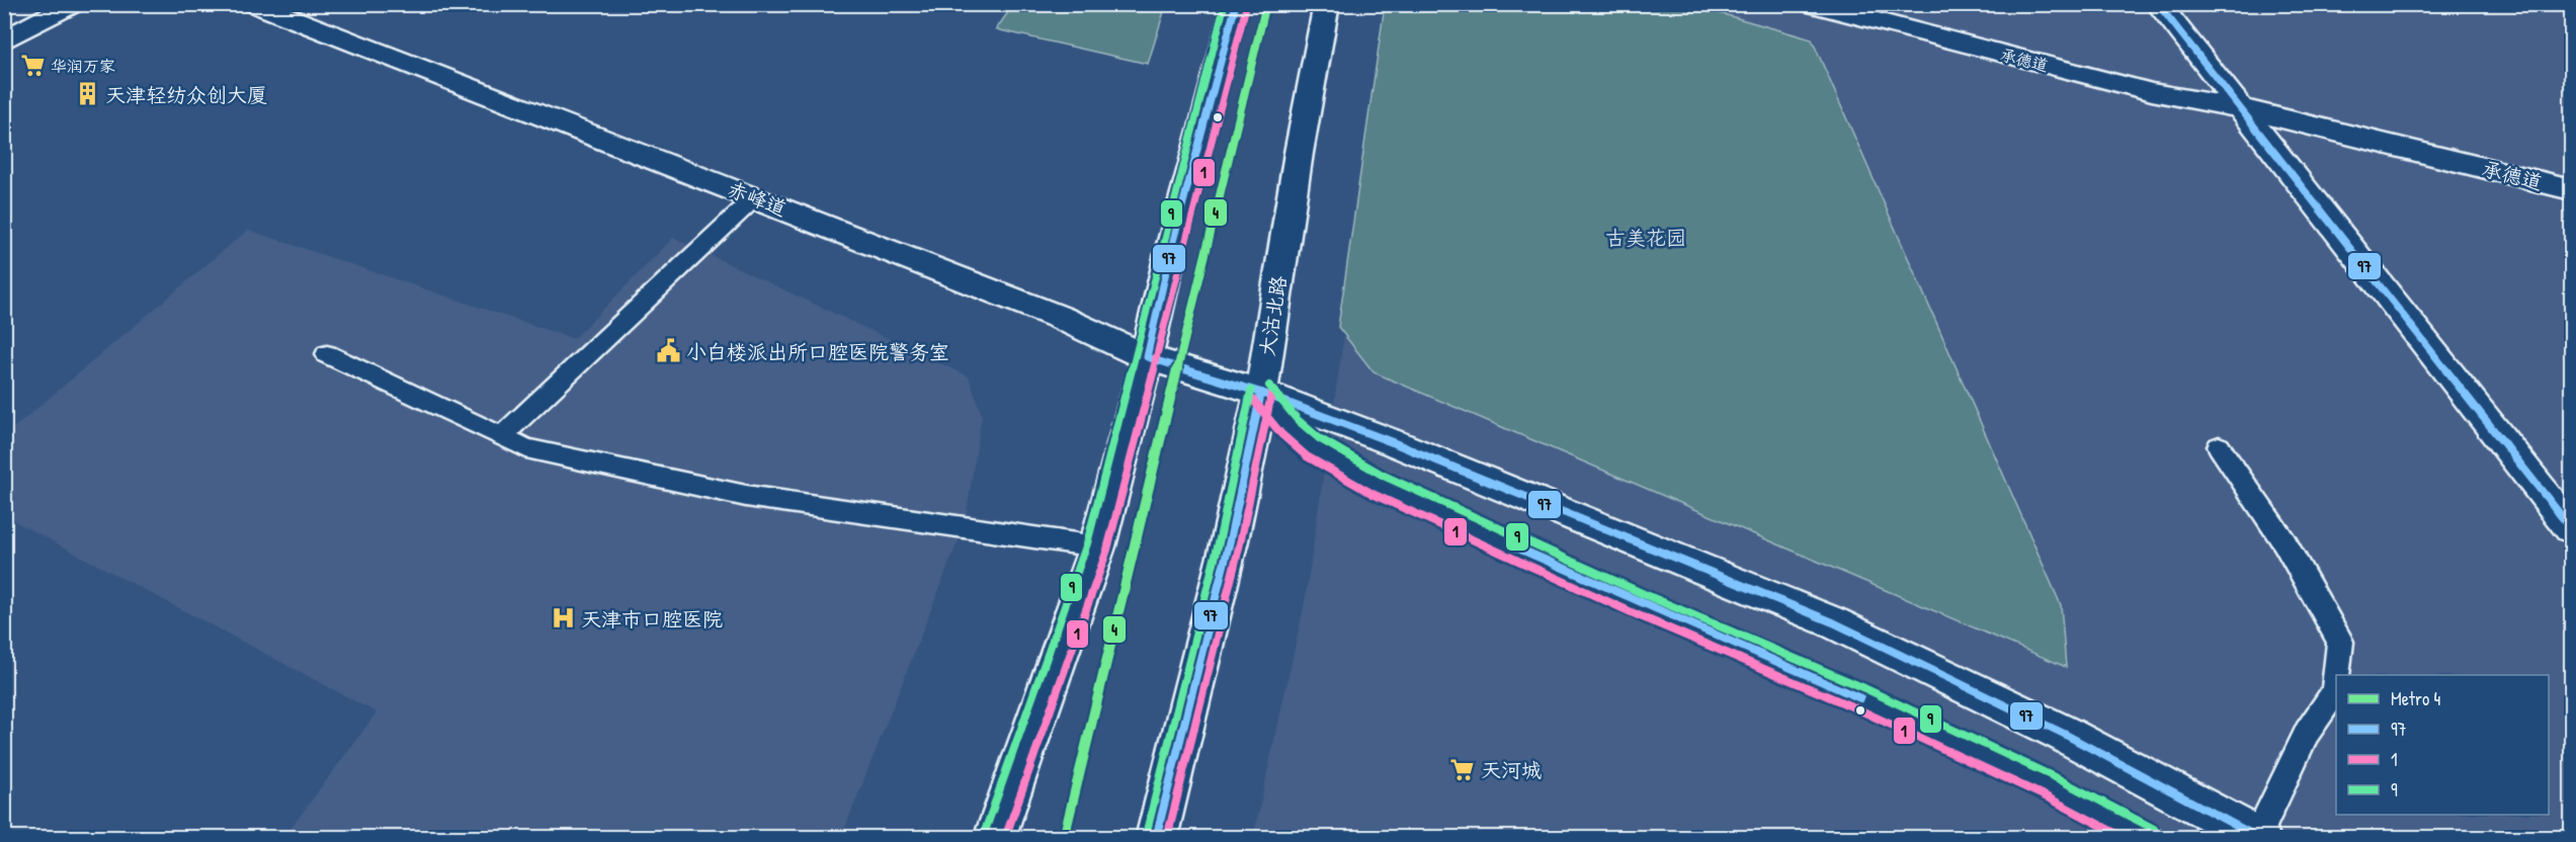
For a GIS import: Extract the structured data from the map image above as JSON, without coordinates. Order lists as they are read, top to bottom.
{
  "streets": {
    "main road": ["承德道", "赤峰道", "大沽北路"]
  },
  "crossings": [
    ["赤峰道", "大沽北路"]
  ],
  "parks": ["古美花园"],
  "places": {
    "supermarket": ["华润万家", "天河城"],
    "building": ["天津轻纺众创大厦"],
    "public building": ["小白楼派出所口腔医院警务室"],
    "hospital": ["天津市口腔医院"]
  },
  "lines": [
    "metro line 4",
    "transit line 97",
    "transit line 9",
    "transit line 1"
  ],
  "legend": [
    "Metro 4",
    "97",
    "1",
    "9"
  ]
}
